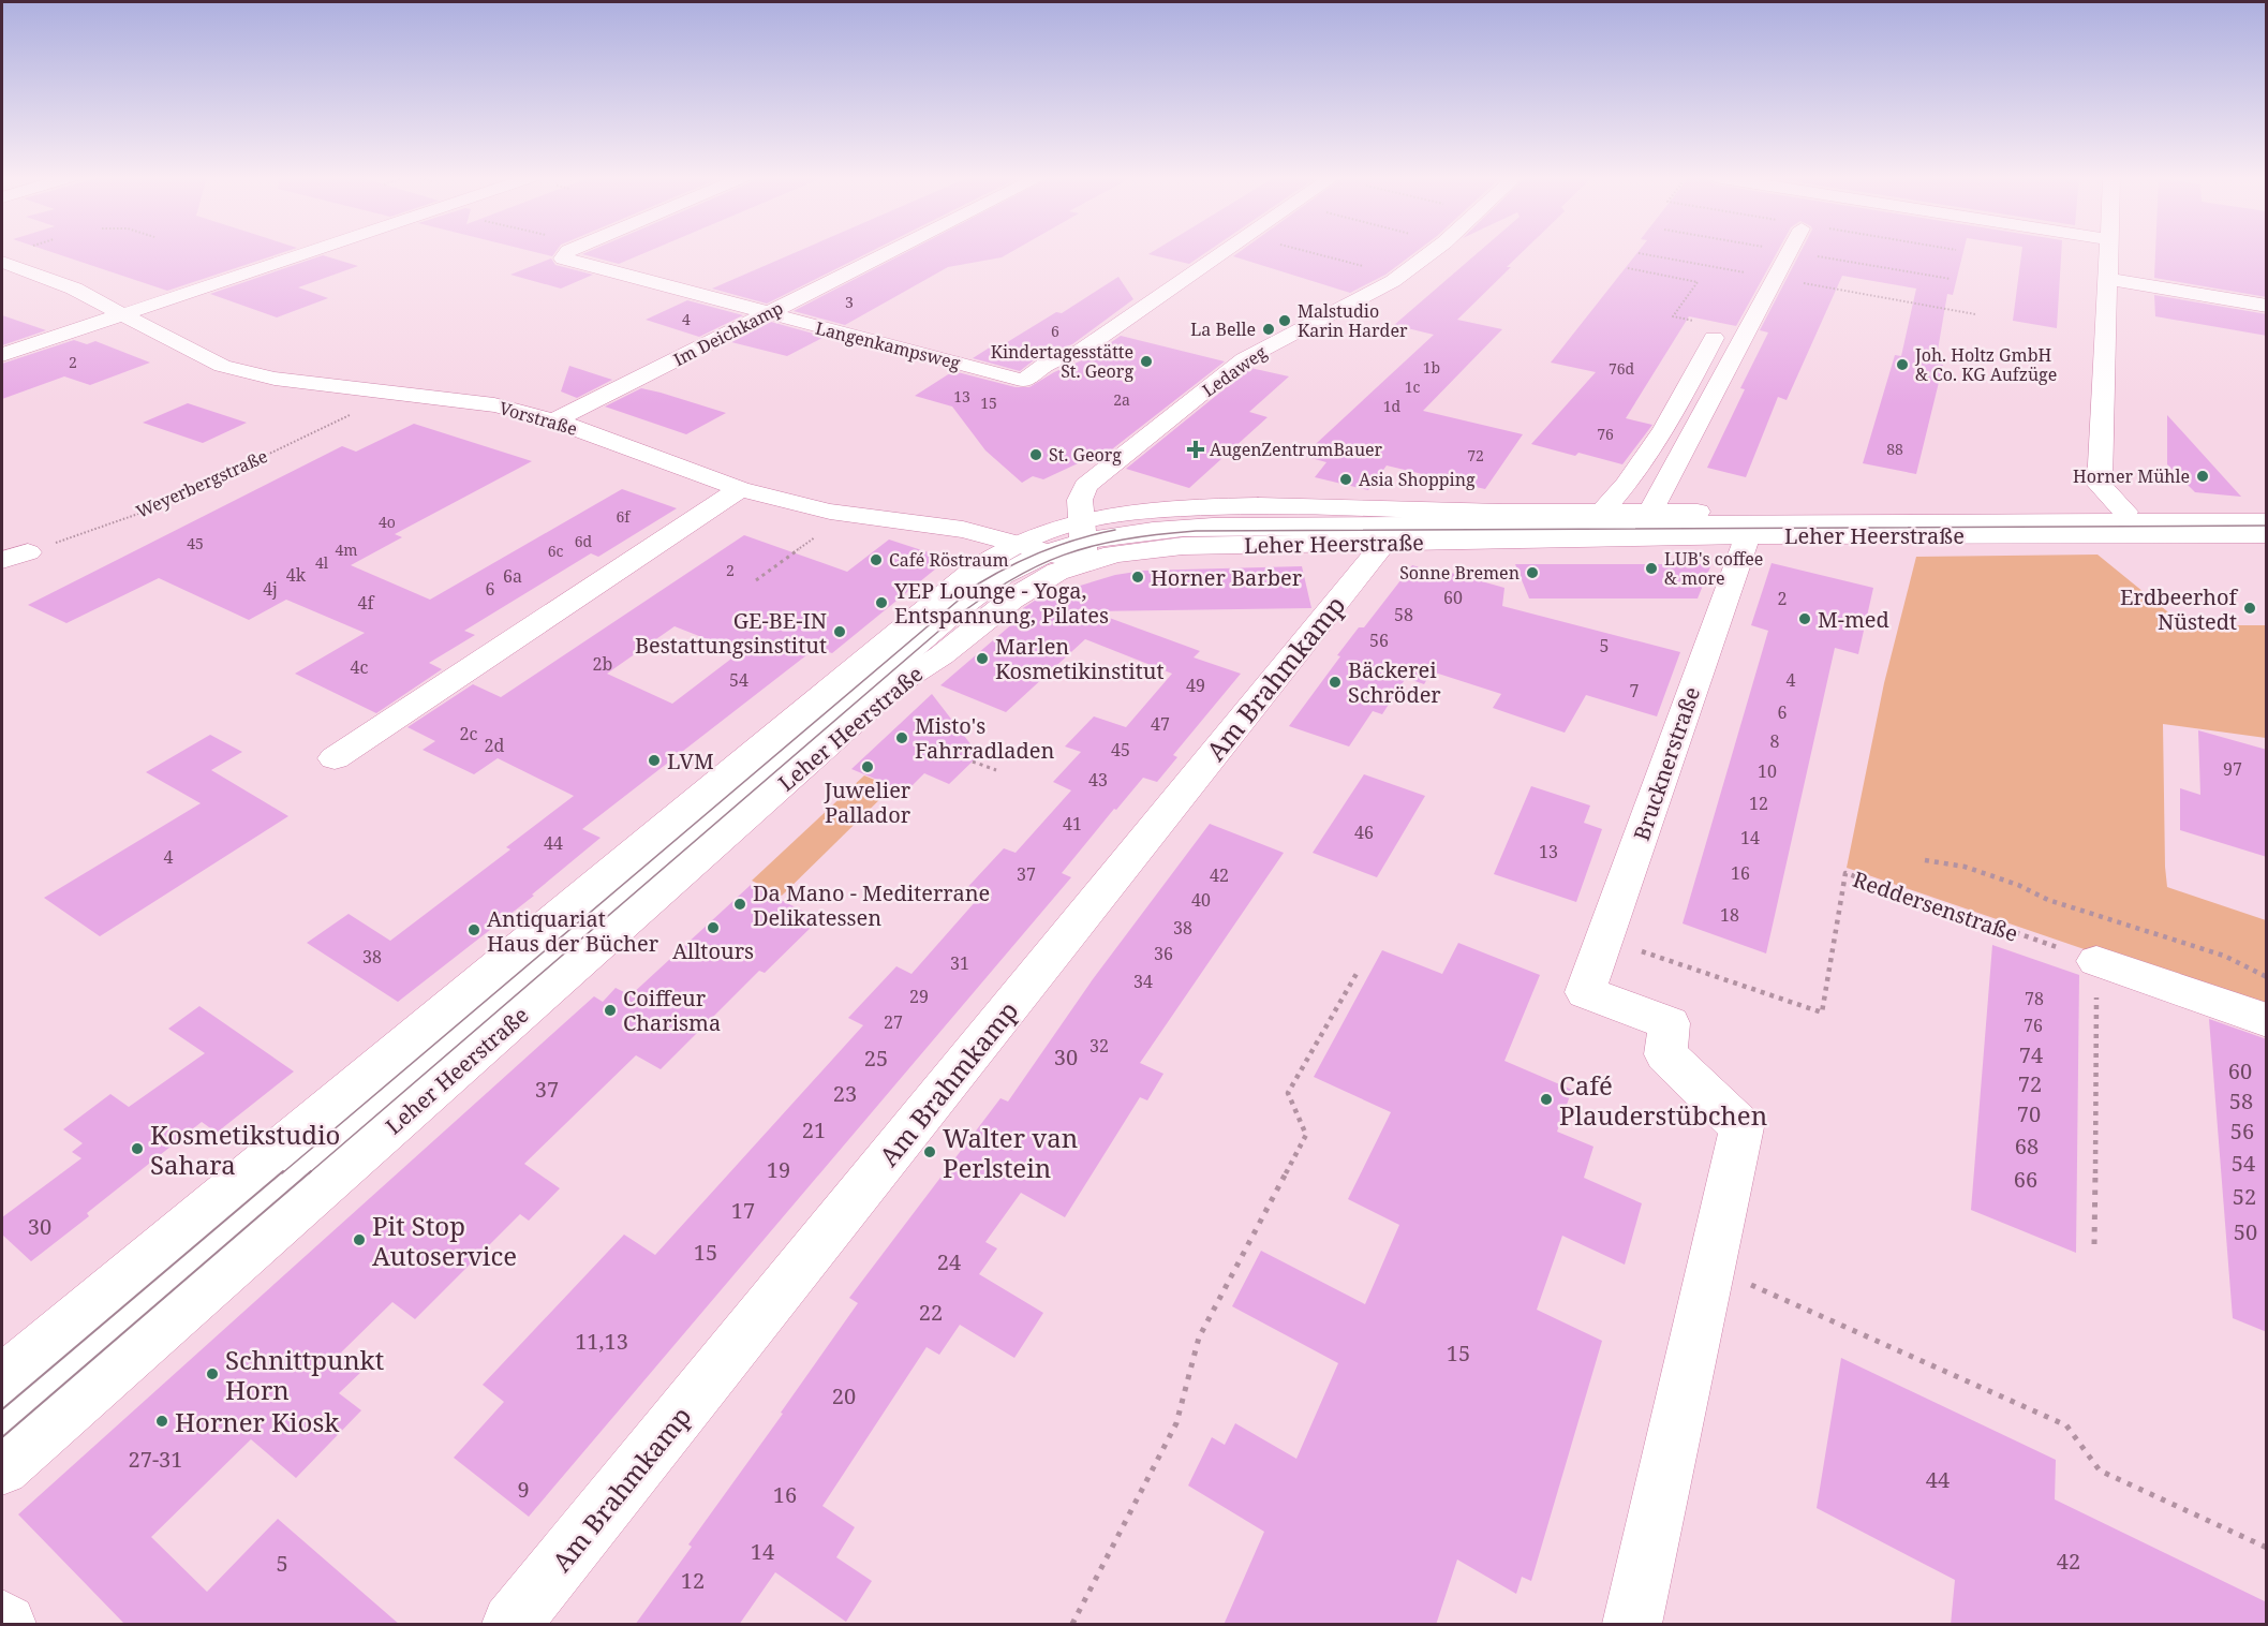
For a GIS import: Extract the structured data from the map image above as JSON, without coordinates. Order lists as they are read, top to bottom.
{
  "streets": {
    "street": [
      "Im Deichkamp",
      "Langenkampsweg",
      "Ledaweg",
      "Vorstraße",
      "Leher Heerstraße",
      "Am Brahmkamp",
      "Brucknerstraße"
    ],
    "path": ["Weyerbergstraße", "Reddersenstraße"]
  },
  "crossings": [
    ["Im Deichkamp", "Langenkampsweg"],
    ["Im Deichkamp", "Vorstraße"],
    ["Ledaweg", "Vorstraße"],
    ["Ledaweg", "Leher Heerstraße"],
    ["Vorstraße", "Weyerbergstraße"],
    ["Vorstraße", "Leher Heerstraße"],
    ["Leher Heerstraße", "Am Brahmkamp"],
    ["Leher Heerstraße", "Brucknerstraße"],
    ["Brucknerstraße", "Reddersenstraße"]
  ],
  "places": {
    "other": [
      "Malstudio Karin Harder",
      "La Belle",
      "Kindertagesstätte St. Georg",
      "Joh. Holtz GmbH & Co. KG Aufzüge",
      "St. Georg",
      "Horner Mühle",
      "Asia Shopping",
      "Café Röstraum",
      "LUB's coffee & more",
      "Sonne Bremen",
      "Horner Barber",
      "YEP Lounge - Yoga, Entspannung, Pilates",
      "Erdbeerhof Nüstedt",
      "M-med",
      "GE-BE-IN Bestattungsinstitut",
      "Marlen Kosmetikinstitut",
      "Bäckerei Schröder",
      "Misto's Fahrradladen",
      "LVM",
      "Juwelier Pallador",
      "Da Mano - Mediterrane Delikatessen",
      "Alltours",
      "Antiquariat Haus der Bücher",
      "Coiffeur Charisma",
      "Café Plauderstübchen",
      "Kosmetikstudio Sahara",
      "Walter van Perlstein",
      "Pit Stop Autoservice",
      "Schnittpunkt Horn",
      "Horner Kiosk"
    ],
    "health": ["AugenZentrumBauer"]
  },
  "house_numbers": [
    "3",
    "4",
    "6",
    "2",
    "1b",
    "76d",
    "1c",
    "13",
    "2a",
    "15",
    "1d",
    "76",
    "88",
    "72",
    "6f",
    "4o",
    "6d",
    "45",
    "4m",
    "6c",
    "4l",
    "2",
    "4k",
    "6a",
    "4j",
    "6",
    "60",
    "2",
    "4f",
    "58",
    "56",
    "5",
    "2b",
    "4c",
    "54",
    "4",
    "49",
    "7",
    "6",
    "47",
    "2c",
    "8",
    "2d",
    "45",
    "97",
    "10",
    "43",
    "12",
    "41",
    "46",
    "14",
    "44",
    "13",
    "4",
    "16",
    "37",
    "42",
    "40",
    "18",
    "38",
    "36",
    "38",
    "31",
    "34",
    "29",
    "78",
    "27",
    "76",
    "32",
    "74",
    "30",
    "25",
    "60",
    "72",
    "37",
    "23",
    "58",
    "70",
    "21",
    "56",
    "68",
    "54",
    "19",
    "66",
    "52",
    "17",
    "30",
    "50",
    "15",
    "24",
    "22",
    "11,13",
    "15",
    "20",
    "27-31",
    "44",
    "9",
    "16",
    "14",
    "42",
    "5",
    "12"
  ]
}
